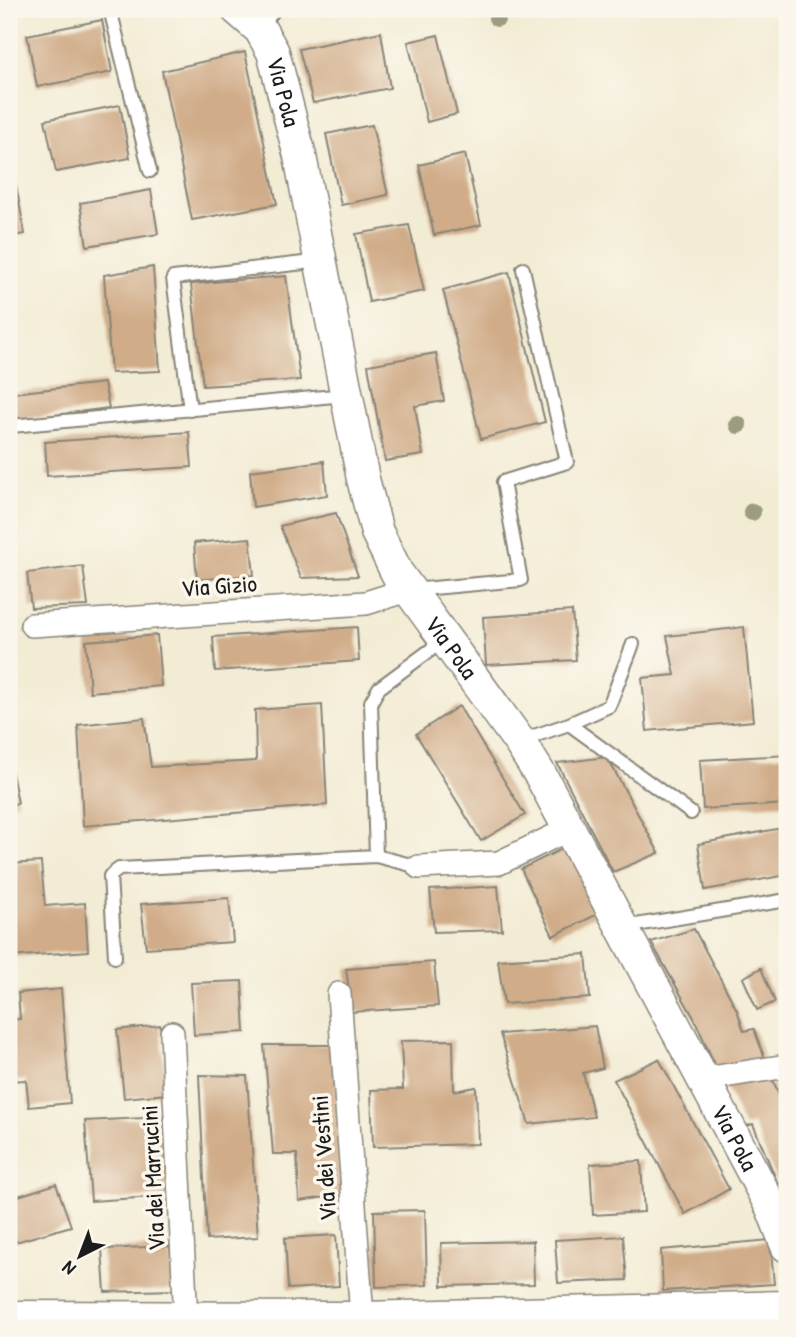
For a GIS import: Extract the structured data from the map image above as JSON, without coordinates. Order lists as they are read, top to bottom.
{
  "streets": {
    "street": [
      "Via Pola",
      "Via Gizio",
      "Via dei Vestini",
      "Via dei Marrucini"
    ]
  },
  "crossings": [
    ["Via Pola", "Via Gizio"]
  ],
  "north": "bottom left"
}
